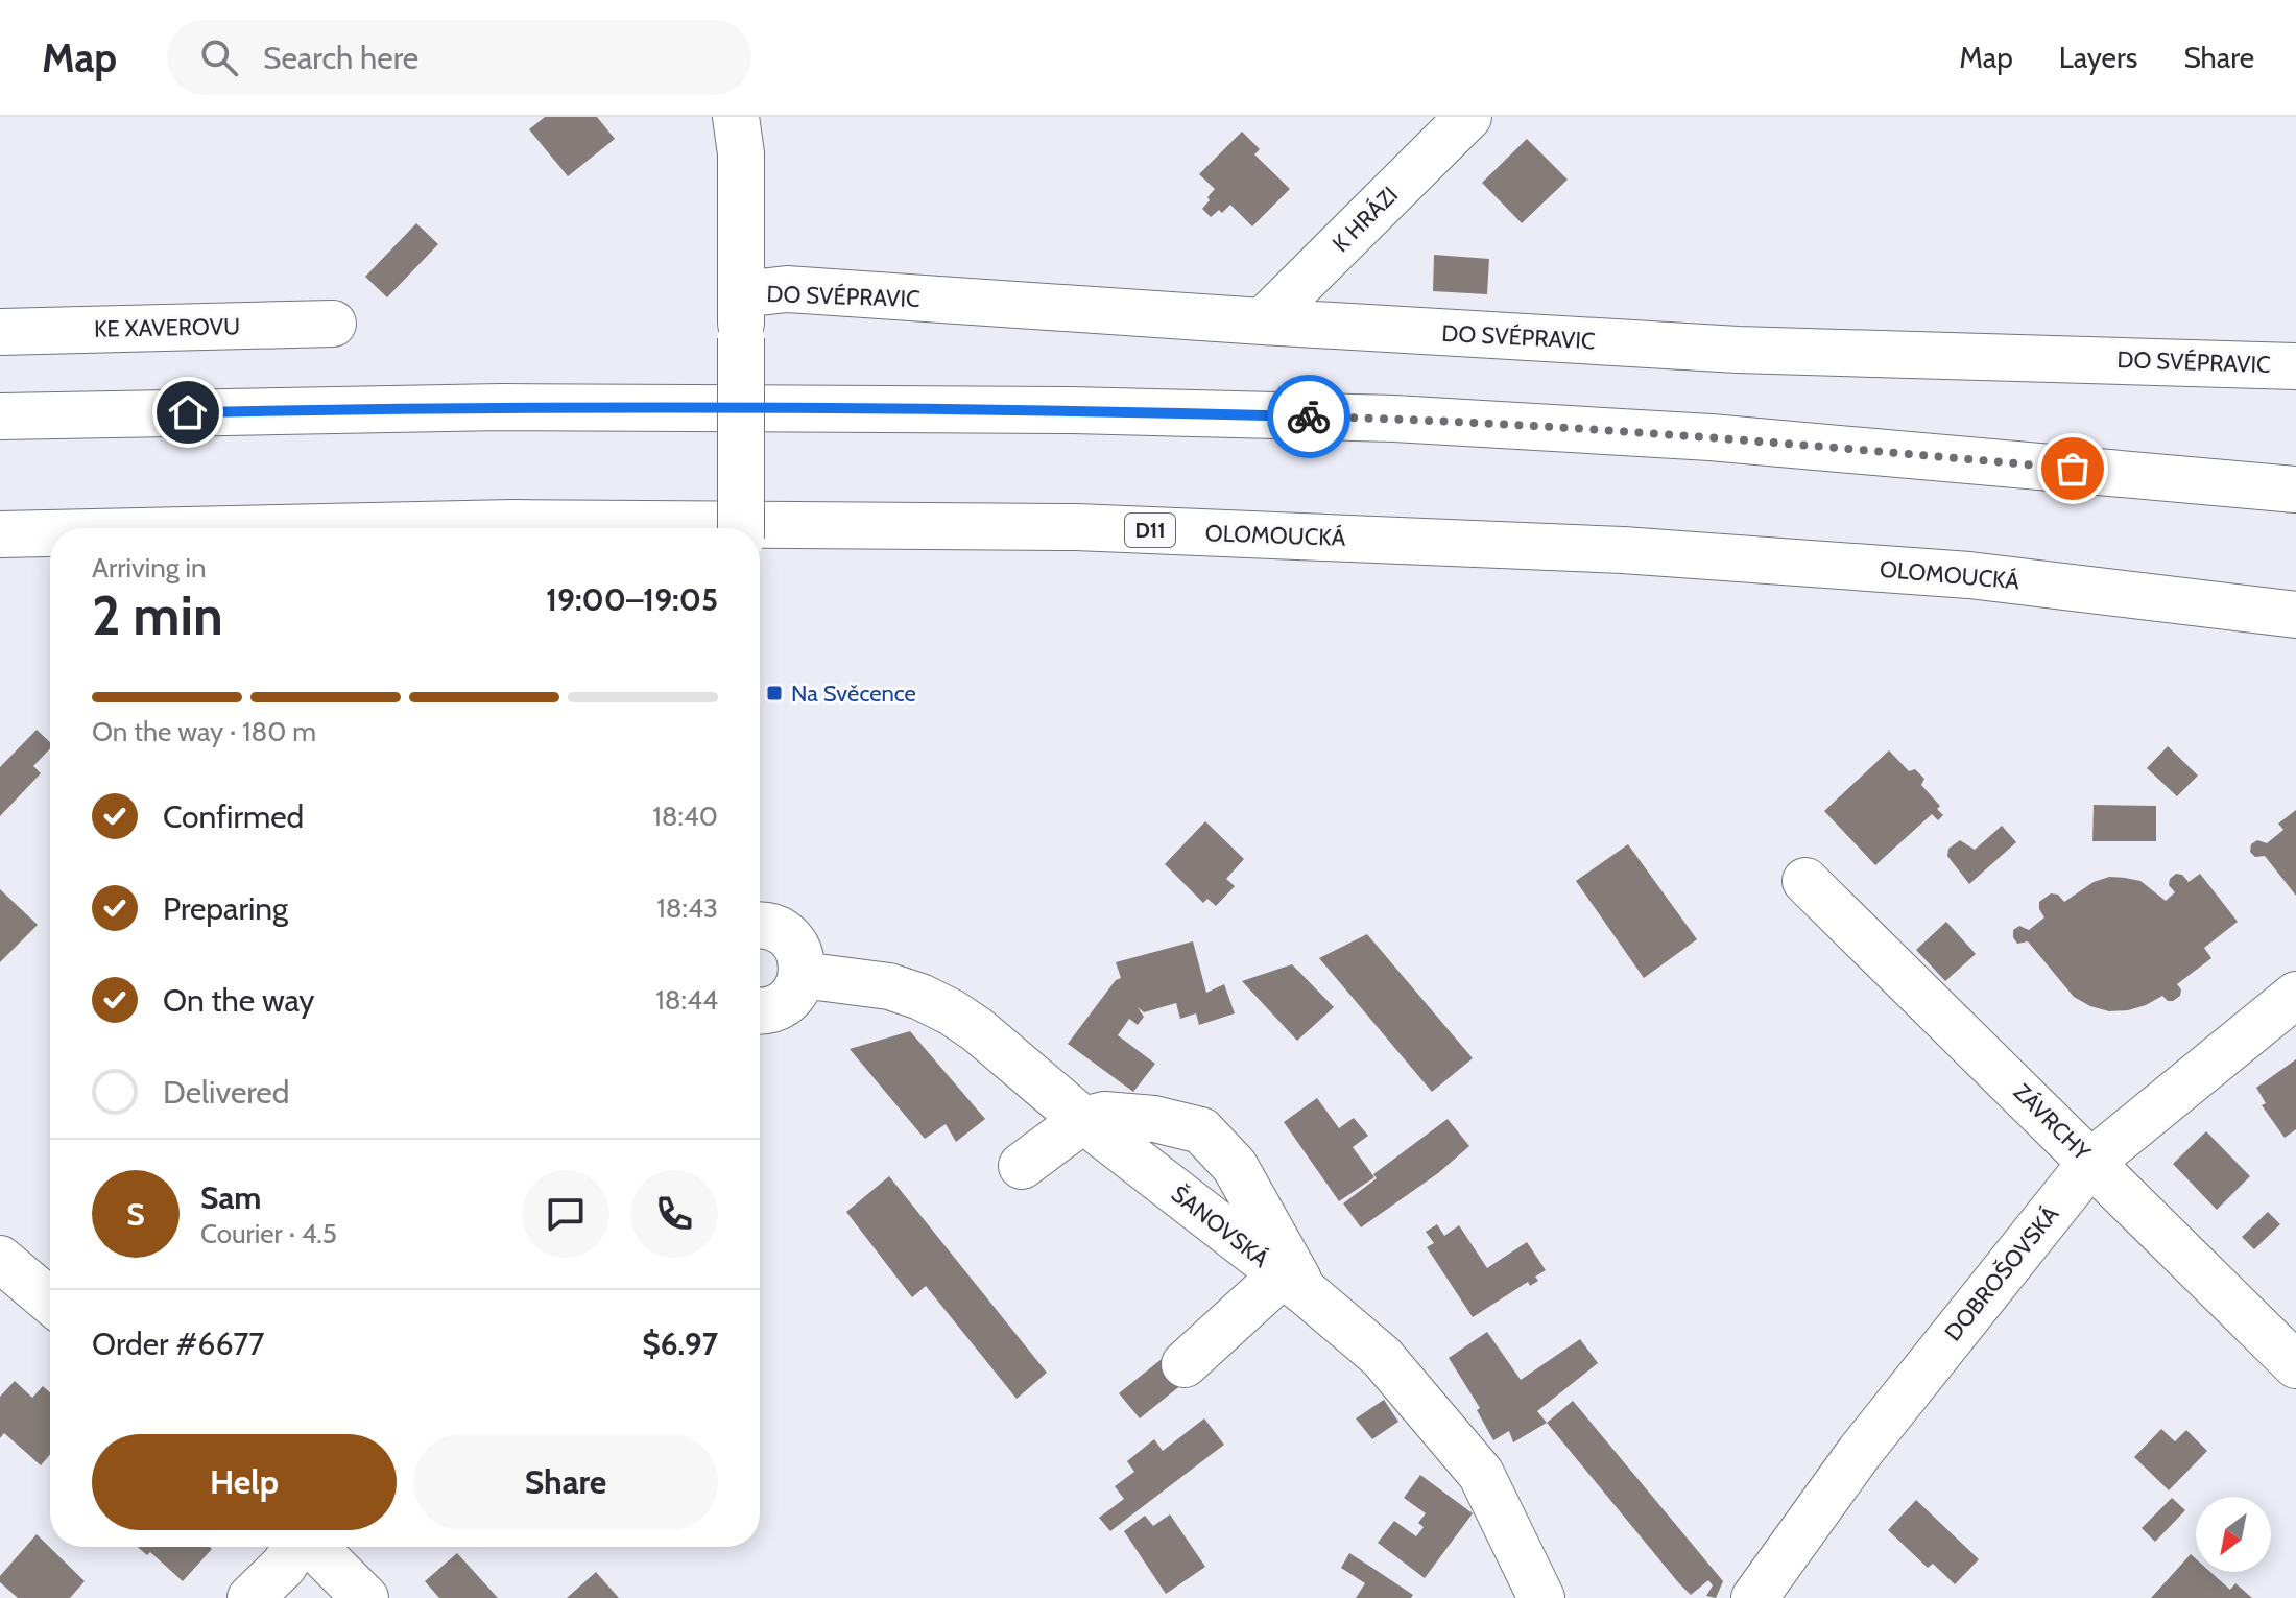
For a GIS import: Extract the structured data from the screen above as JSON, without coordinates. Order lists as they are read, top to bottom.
{
  "streets": {
    "main road": [
      "K HRÁZI",
      "DO SVÉPRAVIC",
      "KE XAVEROVU",
      "D11",
      "OLOMOUCKÁ",
      "ZÁVRCHY",
      "ŠANOVSKÁ",
      "DOBROŠOVSKÁ"
    ]
  },
  "crossings": [
    ["K HRÁZI", "DO SVÉPRAVIC"],
    ["ZÁVRCHY", "DOBROŠOVSKÁ"]
  ],
  "places": {
    "transit": ["Na Svěcence"]
  },
  "north": "bottom left",
  "page": {
    "header": "Map",
    "search": "Search here",
    "nav": ["Map", "Layers", "Share"],
    "heading": ["2 min", "Arriving in", "19:00–19:05"],
    "panel": [
      "Sam",
      "Courier · 4.5",
      "Order #6677",
      "$6.97"
    ],
    "bar": "On the way · 180 m",
    "list": [
      ["Confirmed", "18:40"],
      ["Preparing", "18:43"],
      ["On the way", "18:44"],
      "Delivered"
    ],
    "round": "S",
    "buttons": ["Help", "Share"]
  }
}
